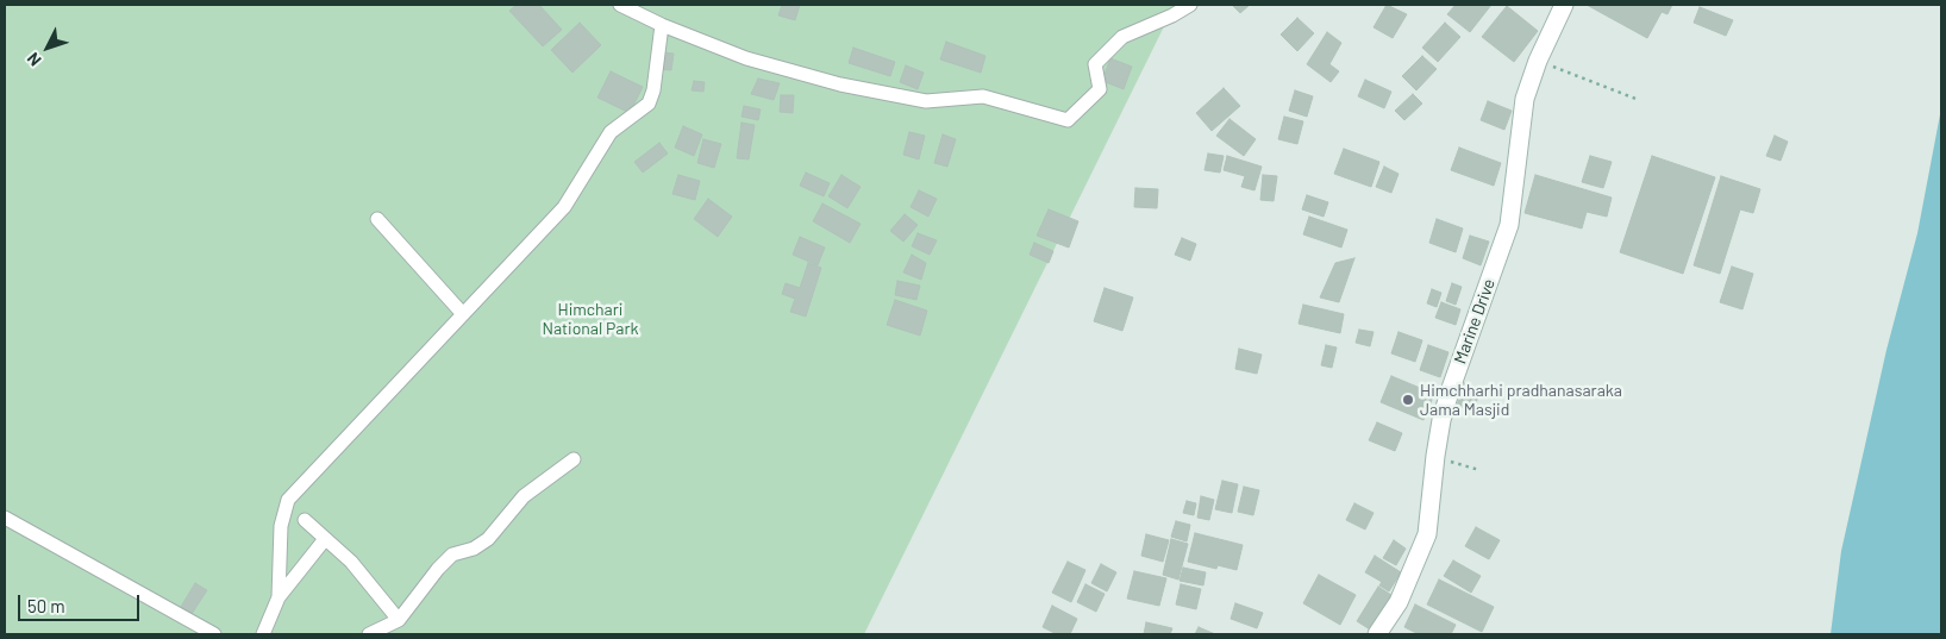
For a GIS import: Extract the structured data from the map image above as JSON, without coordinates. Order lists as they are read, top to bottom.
{
  "streets": {
    "main road": ["Marine Drive"]
  },
  "parks": ["Himchari National Park"],
  "places": ["Himchharhi pradhanasaraka Jama Masjid"],
  "scale_bar": "50 m",
  "north": "bottom left"
}
